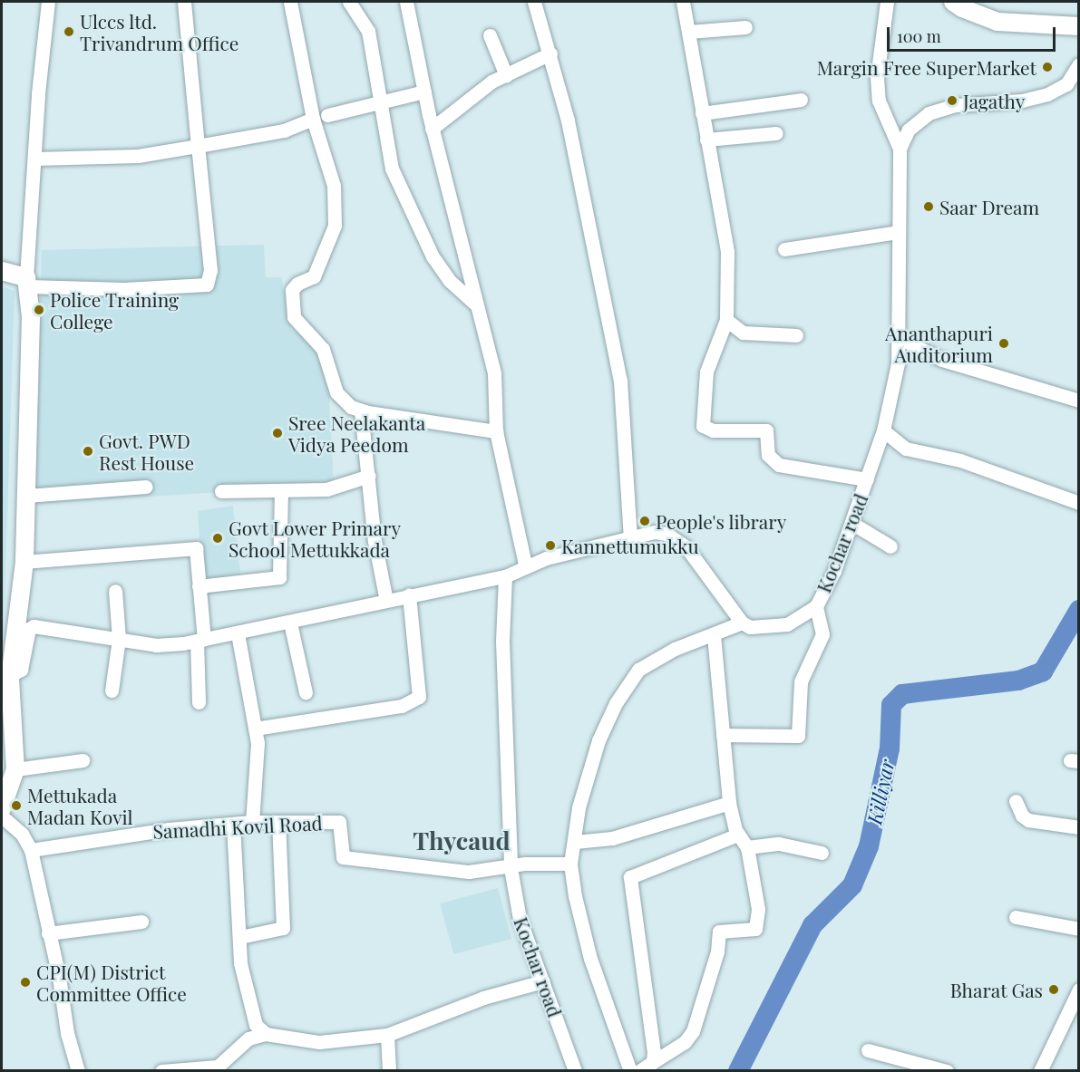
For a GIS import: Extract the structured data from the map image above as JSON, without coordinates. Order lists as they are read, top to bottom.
{
  "streets": {
    "street": ["Kochar road", "Samadhi Kovil Road"]
  },
  "crossings": [
    ["Kochar road", "Samadhi Kovil Road"]
  ],
  "districts": ["Thycaud"],
  "water": ["Killiyar"],
  "places": [
    "Ulccs ltd. Trivandrum Office",
    "Margin Free SuperMarket",
    "Jagathy",
    "Saar Dream",
    "Police Training College",
    "Ananthapuri Auditorium",
    "Sree Neelakanta Vidya Peedom",
    "Govt. PWD Rest House",
    "People's library",
    "Govt Lower Primary School Mettukkada",
    "Kannettumukku",
    "Mettukada Madan Kovil",
    "CPI(M) District Committee Office",
    "Bharat Gas"
  ],
  "scale_bar": "100 m"
}
